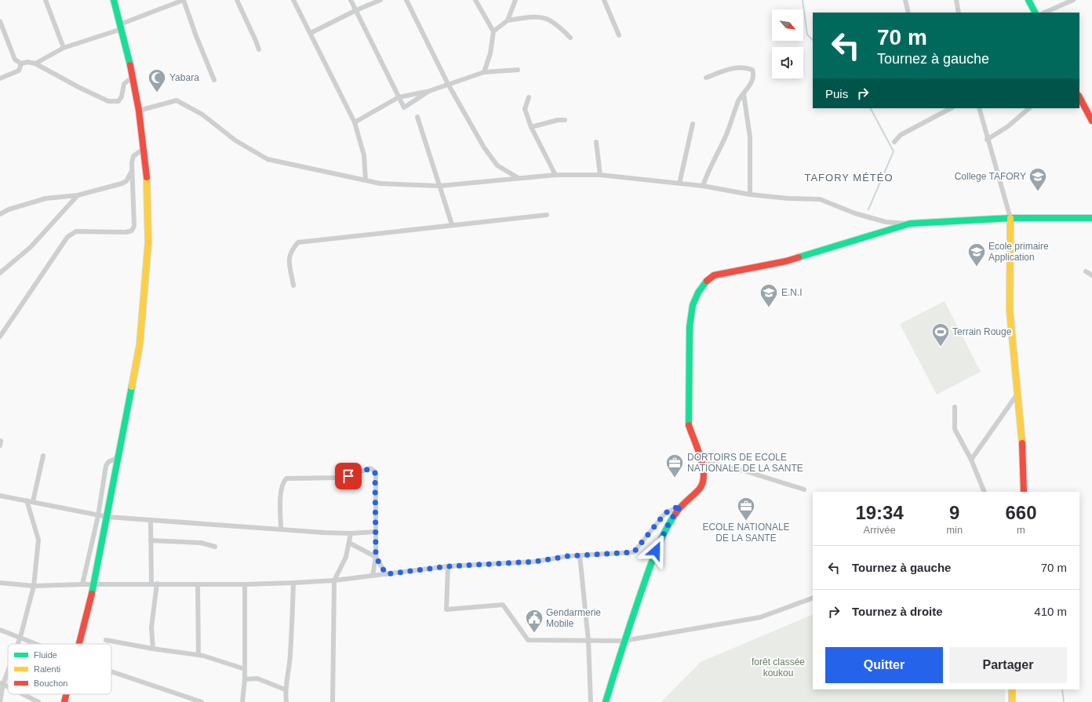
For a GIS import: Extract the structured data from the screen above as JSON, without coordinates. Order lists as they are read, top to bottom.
{
  "districts": ["TAFORY MÉTÉO"],
  "parks": ["forêt classée koukou"],
  "places": {
    "mosque": ["Yabara"],
    "school or university": ["College TAFORY", "Ecole primaire Application", "E.N.I"],
    "sports": ["Terrain Rouge"],
    "office": ["DORTOIRS DE ECOLE NATIONALE DE LA SANTE", "ECOLE NATIONALE DE LA SANTE"],
    "public building": ["Gendarmerie Mobile"]
  },
  "legend": ["Fluide", "Ralenti", "Bouchon"],
  "north": "bottom right",
  "page": {
    "turn": ["70 m", "Tournez à gauche"],
    "then": "Puis",
    "eta": [
      "19:34",
      "Arrivée",
      "9",
      "min",
      "660",
      "m"
    ],
    "list": [
      {
        "name": "Tournez à gauche",
        "value": "70 m"
      },
      {
        "name": "Tournez à droite",
        "value": "410 m"
      }
    ],
    "buttons": ["Quitter", "Partager"]
  }
}
